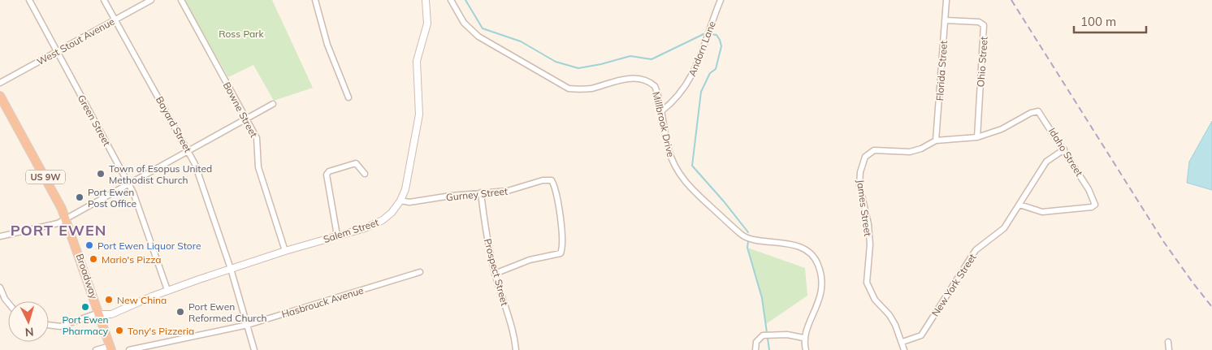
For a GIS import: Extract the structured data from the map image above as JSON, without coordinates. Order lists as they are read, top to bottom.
{
  "streets": {
    "highway": ["US 9W", "Broadway"],
    "street": [
      "West Stout Avenue",
      "Andorn Lane",
      "Ohio Street",
      "Florida Street",
      "Bowne Street",
      "Green Street",
      "Bayard Street",
      "Millbrook Drive",
      "Idaho Street",
      "Gurney Street",
      "James Street",
      "Salem Street",
      "Prospect Street",
      "New York Street",
      "Hasbrouck Avenue"
    ]
  },
  "crossings": [
    ["West Stout Avenue", "Green Street"],
    ["West Stout Avenue", "Bayard Street"],
    ["Andorn Lane", "Millbrook Drive"],
    ["Ohio Street", "Florida Street"],
    ["Ohio Street", "James Street"],
    ["Florida Street", "James Street"],
    ["Bowne Street", "Salem Street"],
    ["Green Street", "Salem Street"],
    ["Bayard Street", "Salem Street"],
    ["Bayard Street", "Hasbrouck Avenue"],
    ["Idaho Street", "James Street"],
    ["Idaho Street", "New York Street"],
    ["Gurney Street", "Salem Street"],
    ["Gurney Street", "Prospect Street"],
    ["James Street", "New York Street"],
    ["Salem Street", "Broadway"]
  ],
  "districts": ["PORT EWEN"],
  "parks": ["Ross Park"],
  "places": [
    "Town of Esopus United Methodist Church",
    "Port Ewen Post Office",
    "Port Ewen Liquor Store",
    "Mario's Pizza",
    "New China",
    "Port Ewen Pharmacy",
    "Port Ewen Reformed Church",
    "Tony's Pizzeria"
  ],
  "scale_bar": "100 m",
  "north": "bottom"
}
